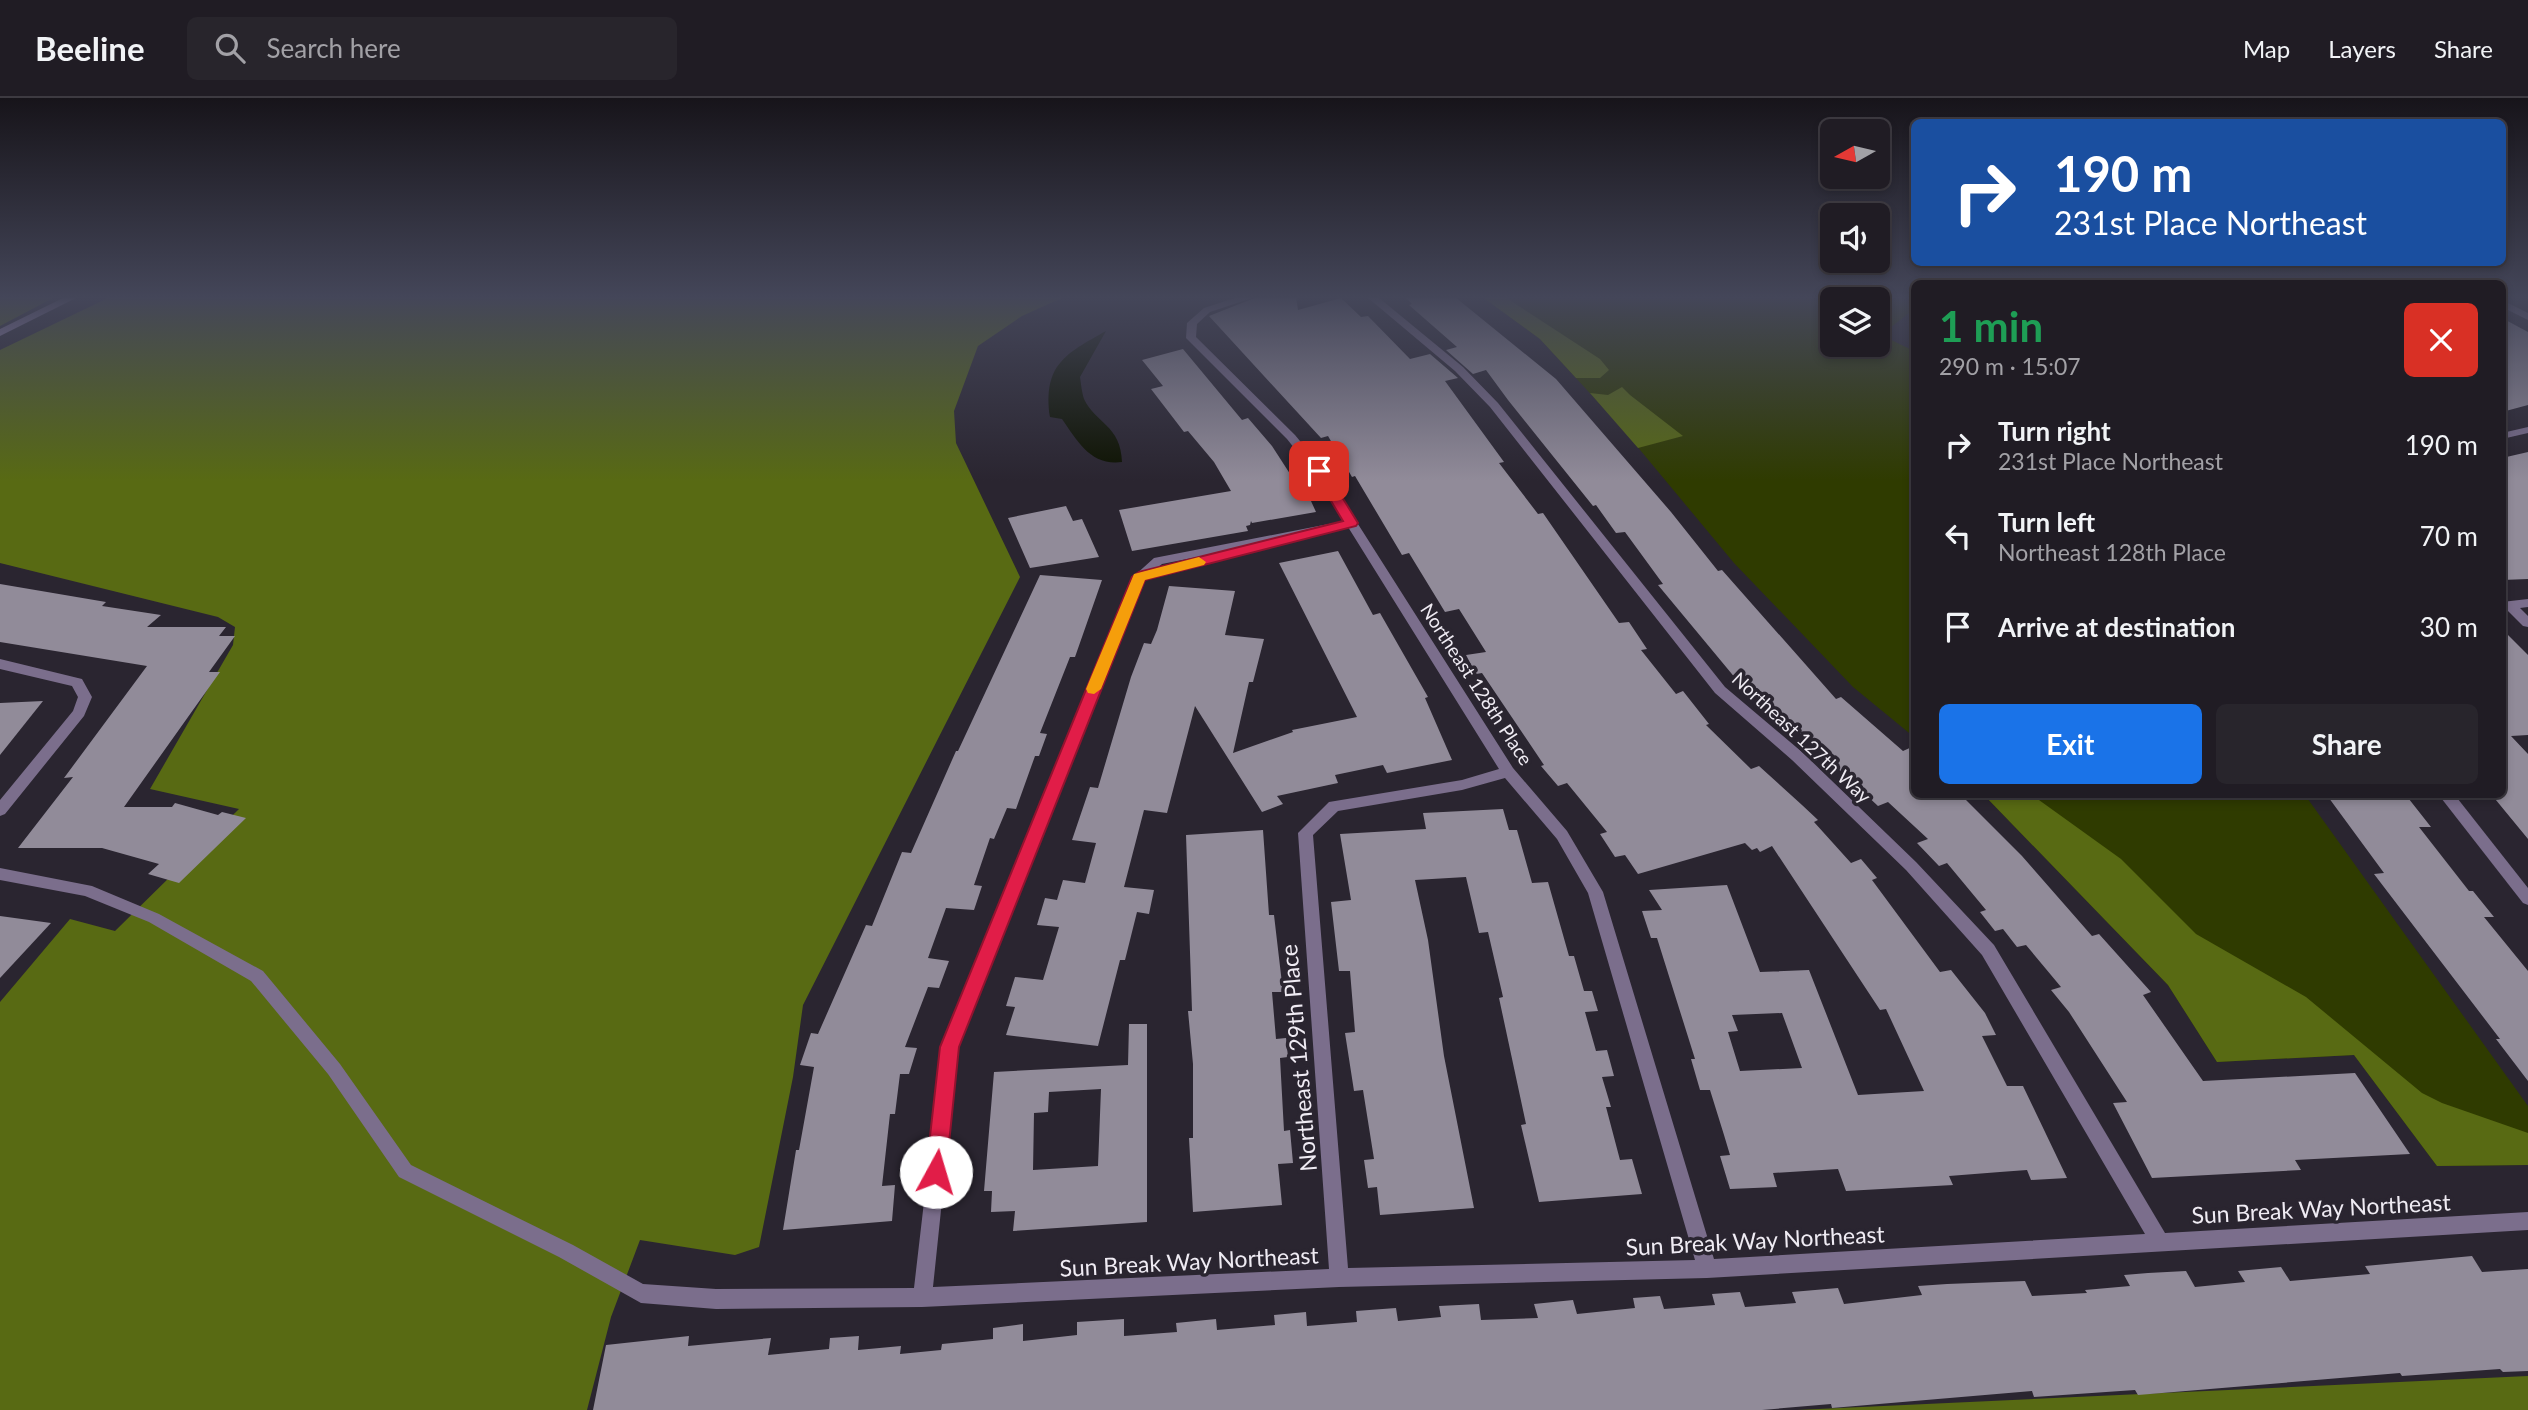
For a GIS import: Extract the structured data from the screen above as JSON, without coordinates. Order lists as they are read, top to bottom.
{
  "streets": {
    "street": [
      "Northeast 128th Place",
      "Northeast 127th Way",
      "Northeast 129th Place",
      "Sun Break Way Northeast"
    ]
  },
  "crossings": [
    ["Northeast 128th Place", "Northeast 129th Place"],
    ["Northeast 128th Place", "Sun Break Way Northeast"],
    ["Northeast 127th Way", "Sun Break Way Northeast"],
    ["Northeast 129th Place", "Sun Break Way Northeast"]
  ],
  "north": "left",
  "page": {
    "header": "Beeline",
    "search": "Search here",
    "nav": ["Map", "Layers", "Share"],
    "turn": ["190 m", "231st Place Northeast"],
    "heading": ["1 min", "290 m · 15:07"],
    "list": [
      {
        "name": "Turn right",
        "note": "231st Place Northeast",
        "value": "190 m"
      },
      {
        "name": "Turn left",
        "note": "Northeast 128th Place",
        "value": "70 m"
      },
      {
        "name": "Arrive at destination",
        "value": "30 m"
      }
    ],
    "buttons": ["Exit", "Share"]
  }
}
